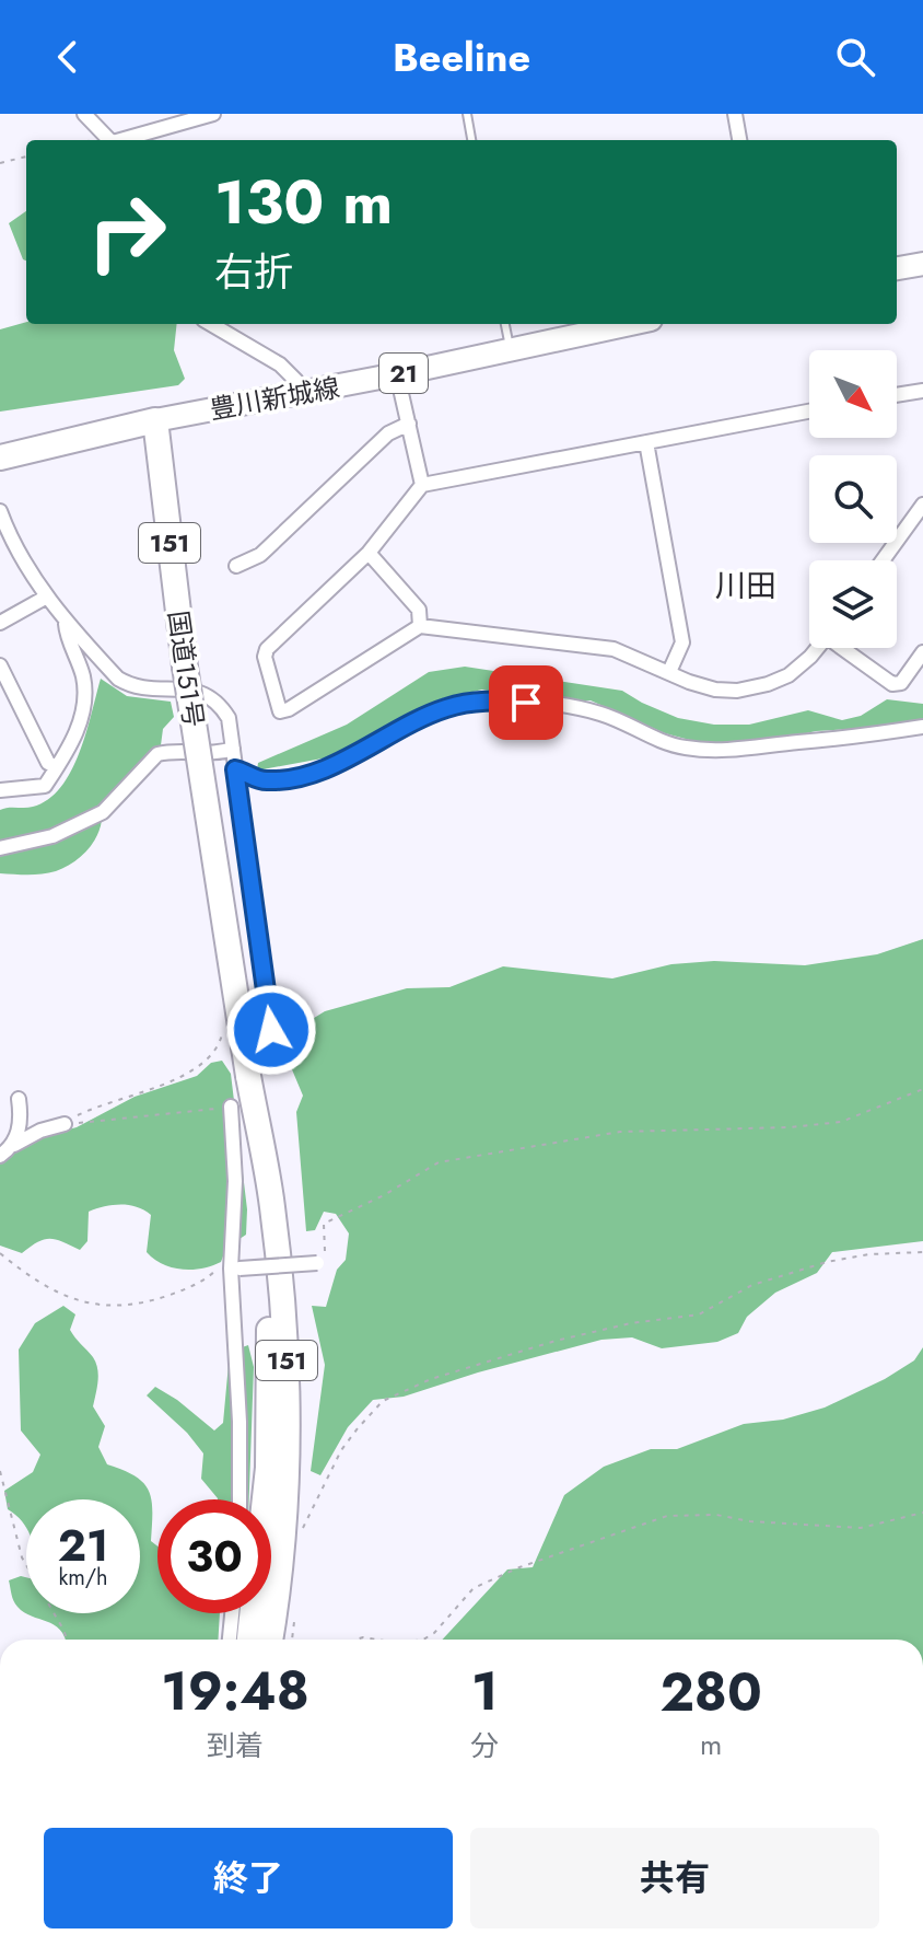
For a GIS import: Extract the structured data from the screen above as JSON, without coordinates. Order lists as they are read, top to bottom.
{
  "streets": {
    "highway": ["151", "国道151号"],
    "main road": ["21", "豊川新城線"]
  },
  "crossings": [
    ["豊川新城線", "国道151号"]
  ],
  "districts": ["川田"],
  "north": "bottom right",
  "page": {
    "header": "Beeline",
    "turn": ["130 m", "右折"],
    "speed": "21 km/h",
    "limit": "30",
    "eta": [
      "19:48",
      "到着",
      "1",
      "分",
      "280",
      "m"
    ],
    "buttons": ["終了", "共有"]
  }
}
